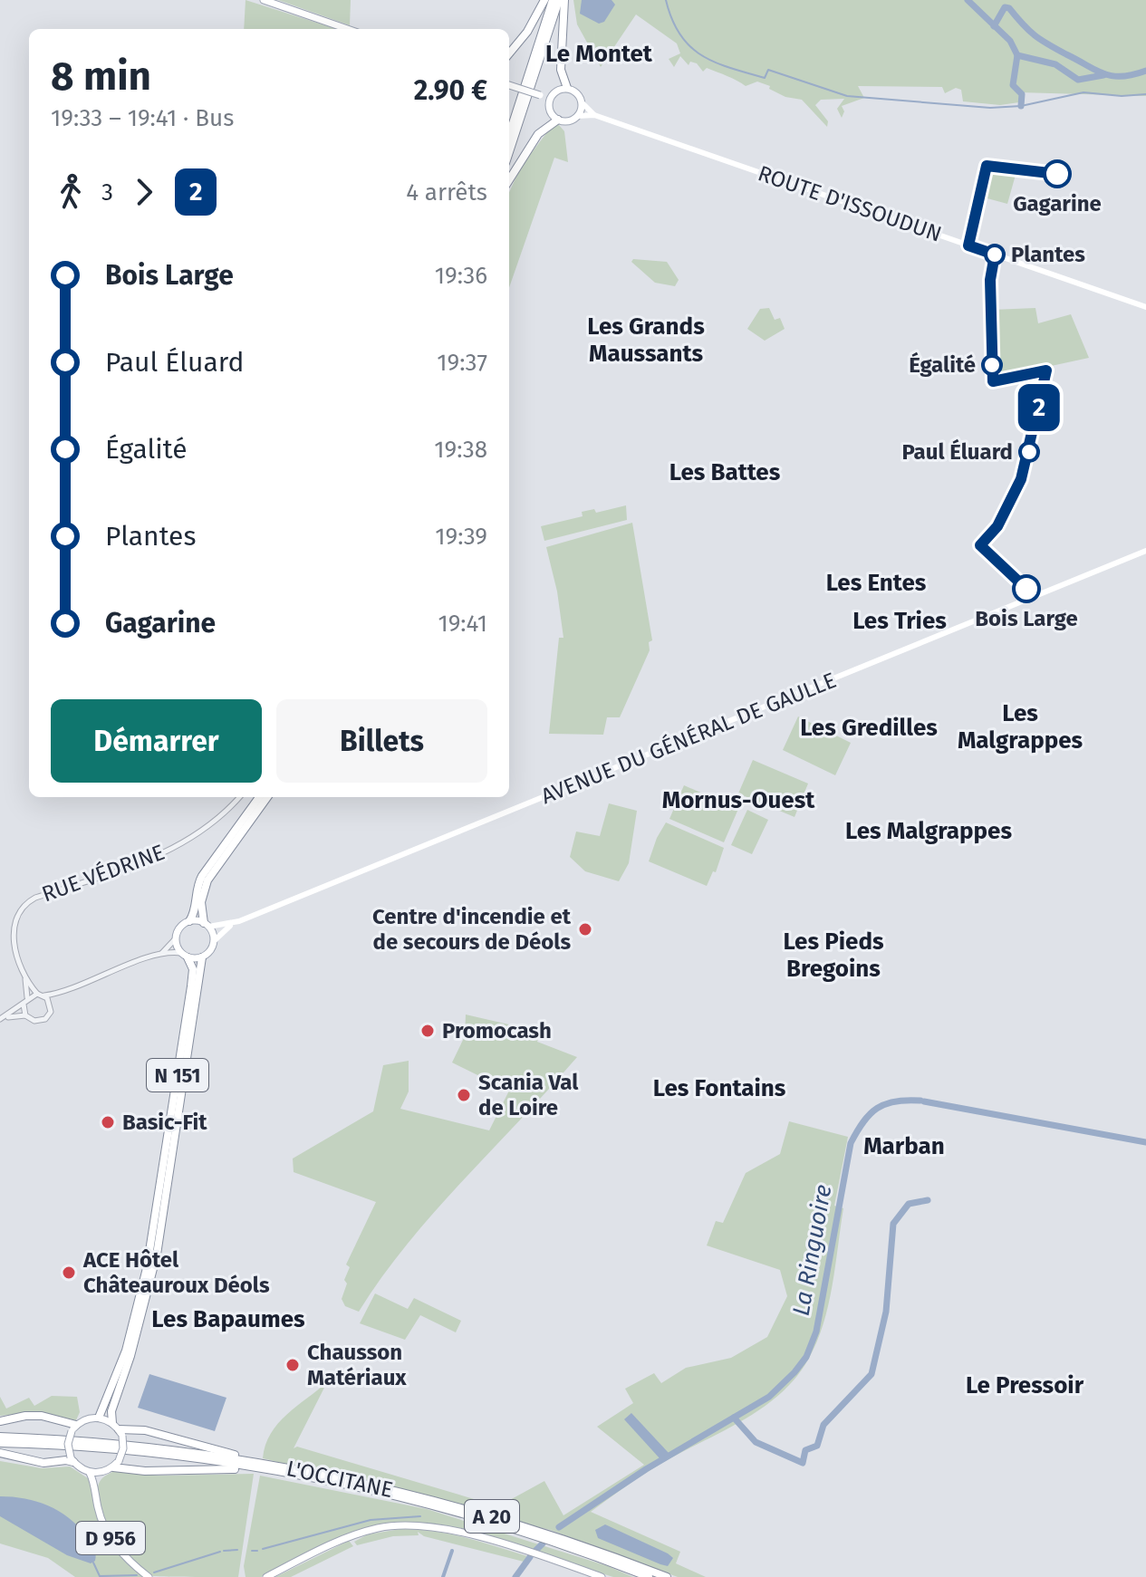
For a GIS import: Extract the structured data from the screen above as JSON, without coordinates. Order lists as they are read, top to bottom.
{
  "streets": {
    "highway": ["N 151", "L'OCCITANE", "A 20"],
    "main road": ["ROUTE D'ISSOUDUN", "AVENUE DU GÉNÉRAL DE GAULLE", "D 956"],
    "street": ["RUE VÉDRINE"]
  },
  "crossings": [
    ["AVENUE DU GÉNÉRAL DE GAULLE", "N 151"],
    ["N 151", "D 956"]
  ],
  "districts": [
    "Le Montet",
    "Les Grands Maussants",
    "Les Battes",
    "Les Entes",
    "Les Tries",
    "Les Malgrappes",
    "Les Gredilles",
    "Mornus-Ouest",
    "Les Malgrappes",
    "Les Pieds Bregoins",
    "Les Fontains",
    "Marban",
    "Les Bapaumes",
    "Le Pressoir"
  ],
  "water": ["La Ringuoire"],
  "places": [
    "Gagarine",
    "Plantes",
    "Égalité",
    "Paul Éluard",
    "Bois Large",
    "Centre d'incendie et de secours de Déols",
    "Promocash",
    "Scania Val de Loire",
    "Basic-Fit",
    "ACE Hôtel Châteauroux Déols",
    "Chausson Matériaux"
  ],
  "lines": ["bus line 2"],
  "page": {
    "on_map": "2",
    "heading": ["8 min", "19:33 – 19:41 · Bus", "2.90 €"],
    "legs": ["3", "2", "4 arrêts"],
    "list": [
      {
        "name": "Bois Large",
        "value": "19:36"
      },
      {
        "name": "Paul Éluard",
        "value": "19:37"
      },
      {
        "name": "Égalité",
        "value": "19:38"
      },
      {
        "name": "Plantes",
        "value": "19:39"
      },
      {
        "name": "Gagarine",
        "value": "19:41"
      }
    ],
    "buttons": ["Démarrer", "Billets"]
  }
}
